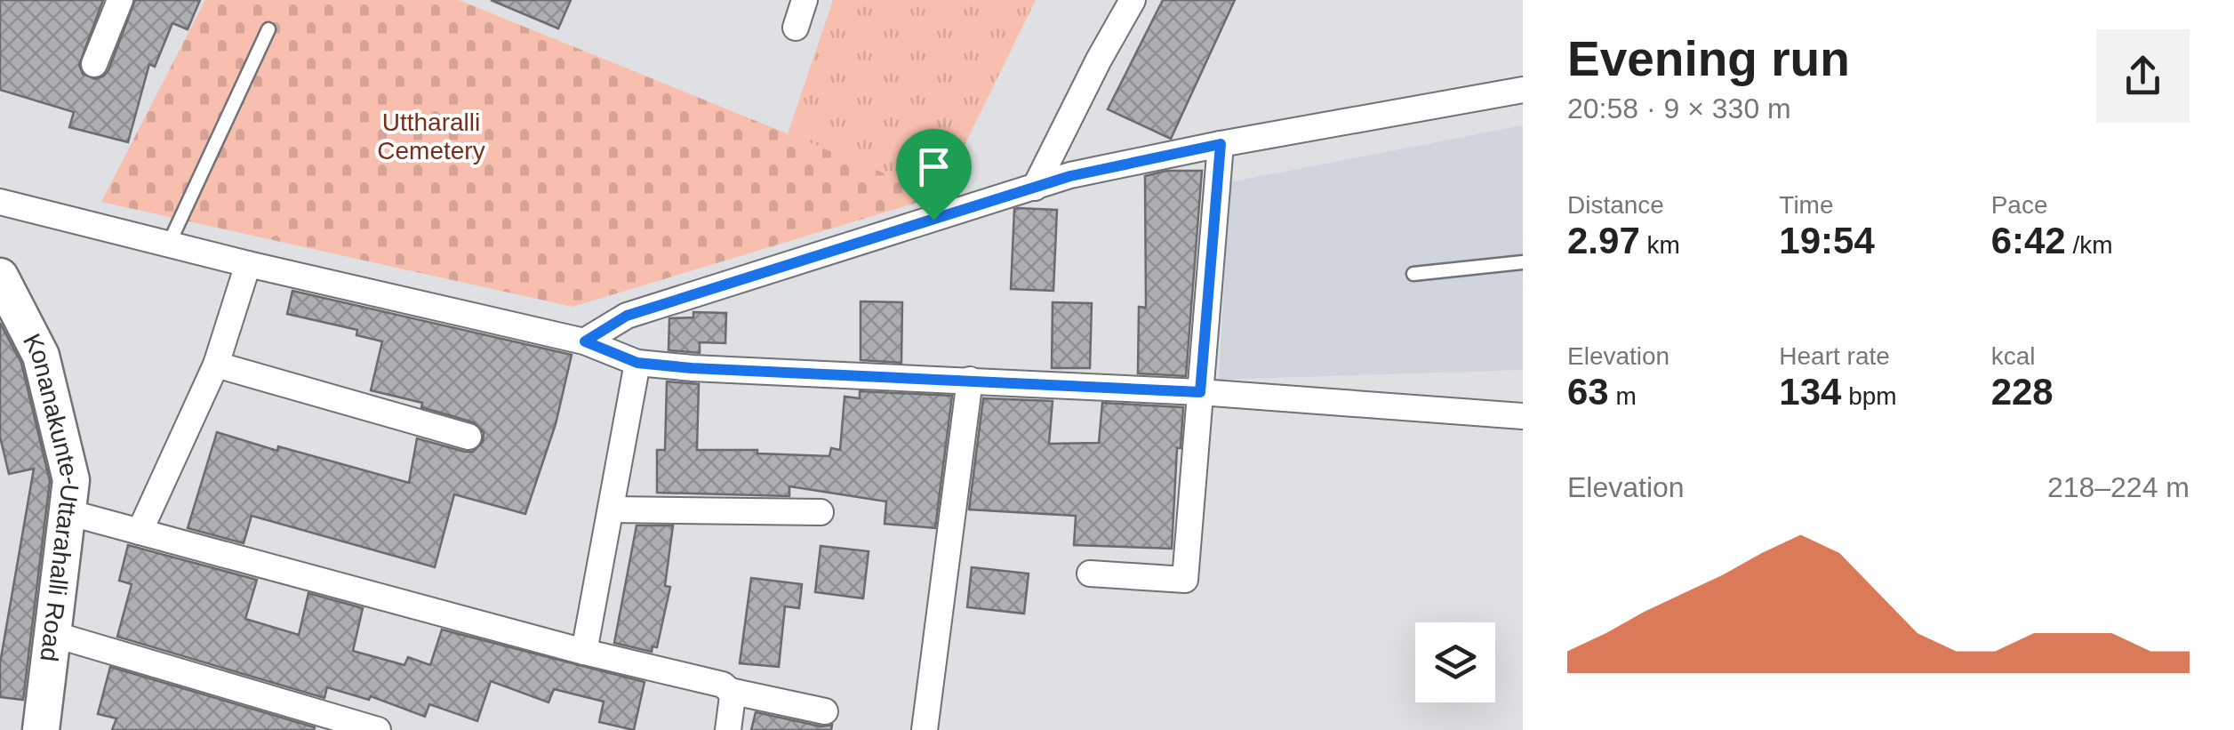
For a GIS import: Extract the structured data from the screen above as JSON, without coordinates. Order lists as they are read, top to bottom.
{
  "streets": {
    "main road": ["Konanakunte-Uttarahalli Road"]
  },
  "parks": ["Uttharalli Cemetery"],
  "page": {
    "heading": ["Evening run", "20:58 · 9 × 330 m"],
    "stats": [
      ["Distance", "2.97 km"],
      ["Time", "19:54"],
      ["Pace", "6:42 /km"],
      ["Elevation", "63 m"],
      ["Heart rate", "134 bpm"],
      ["kcal", "228"]
    ],
    "chart": ["Elevation", "218–224 m"]
  }
}
